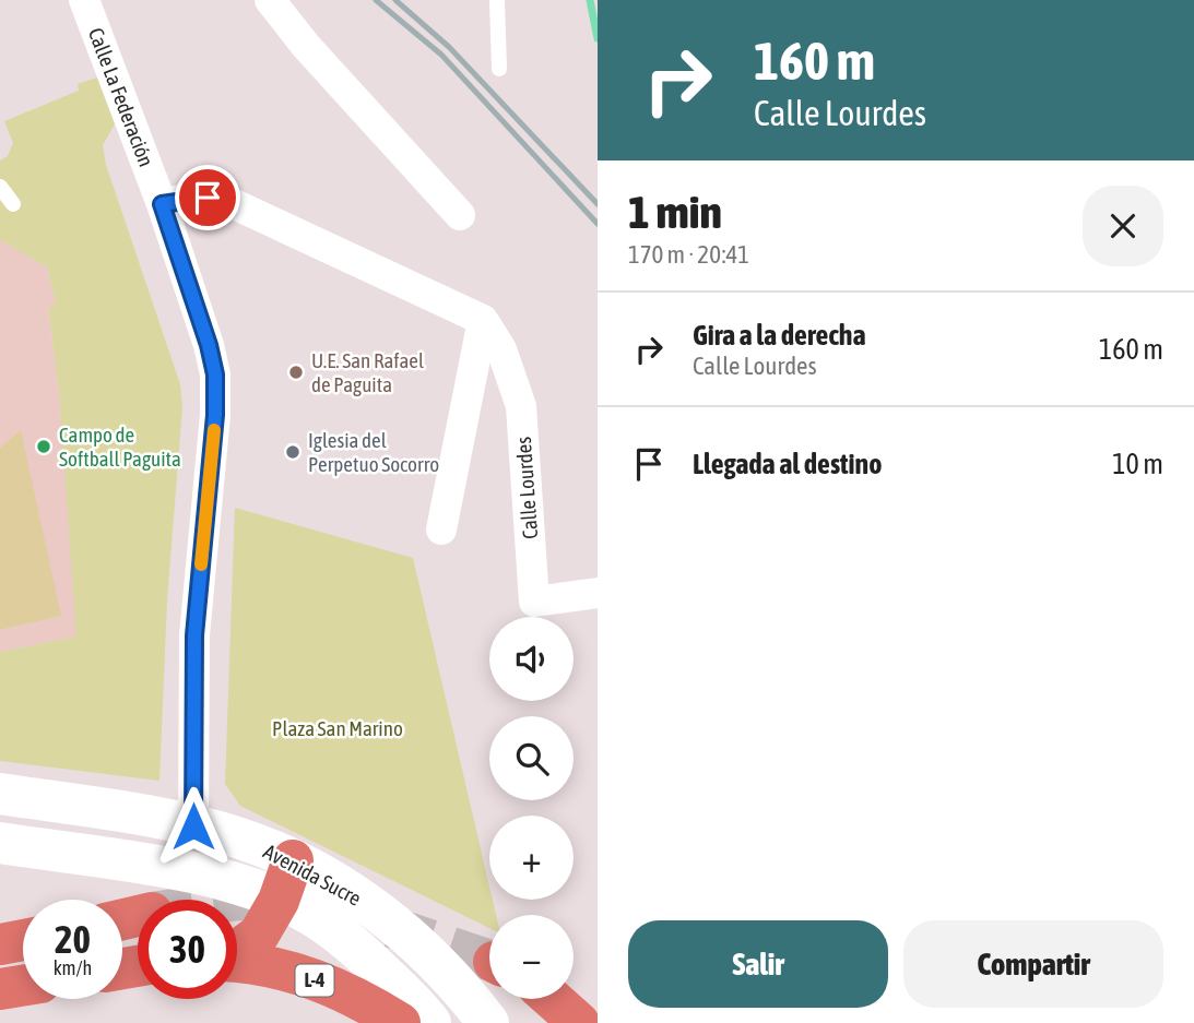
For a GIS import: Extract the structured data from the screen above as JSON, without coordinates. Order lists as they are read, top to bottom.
{
  "streets": {
    "main road": ["Avenida Sucre", "L-4"],
    "street": ["Calle La Federación", "Calle Lourdes"]
  },
  "crossings": [
    ["Calle La Federación", "Avenida Sucre"]
  ],
  "parks": ["Plaza San Marino"],
  "places": ["U.E. San Rafael de Paguita", "Campo de Softball Paguita", "Iglesia del Perpetuo Socorro"],
  "page": {
    "turn": ["160 m", "Calle Lourdes"],
    "heading": ["1 min", "170 m · 20:41"],
    "list": [
      {
        "name": "Gira a la derecha",
        "note": "Calle Lourdes",
        "value": "160 m"
      },
      {
        "name": "Llegada al destino",
        "value": "10 m"
      }
    ],
    "map_buttons": ["+", "−"],
    "speed": "20 km/h",
    "limit": "30",
    "buttons": ["Salir", "Compartir"]
  }
}
